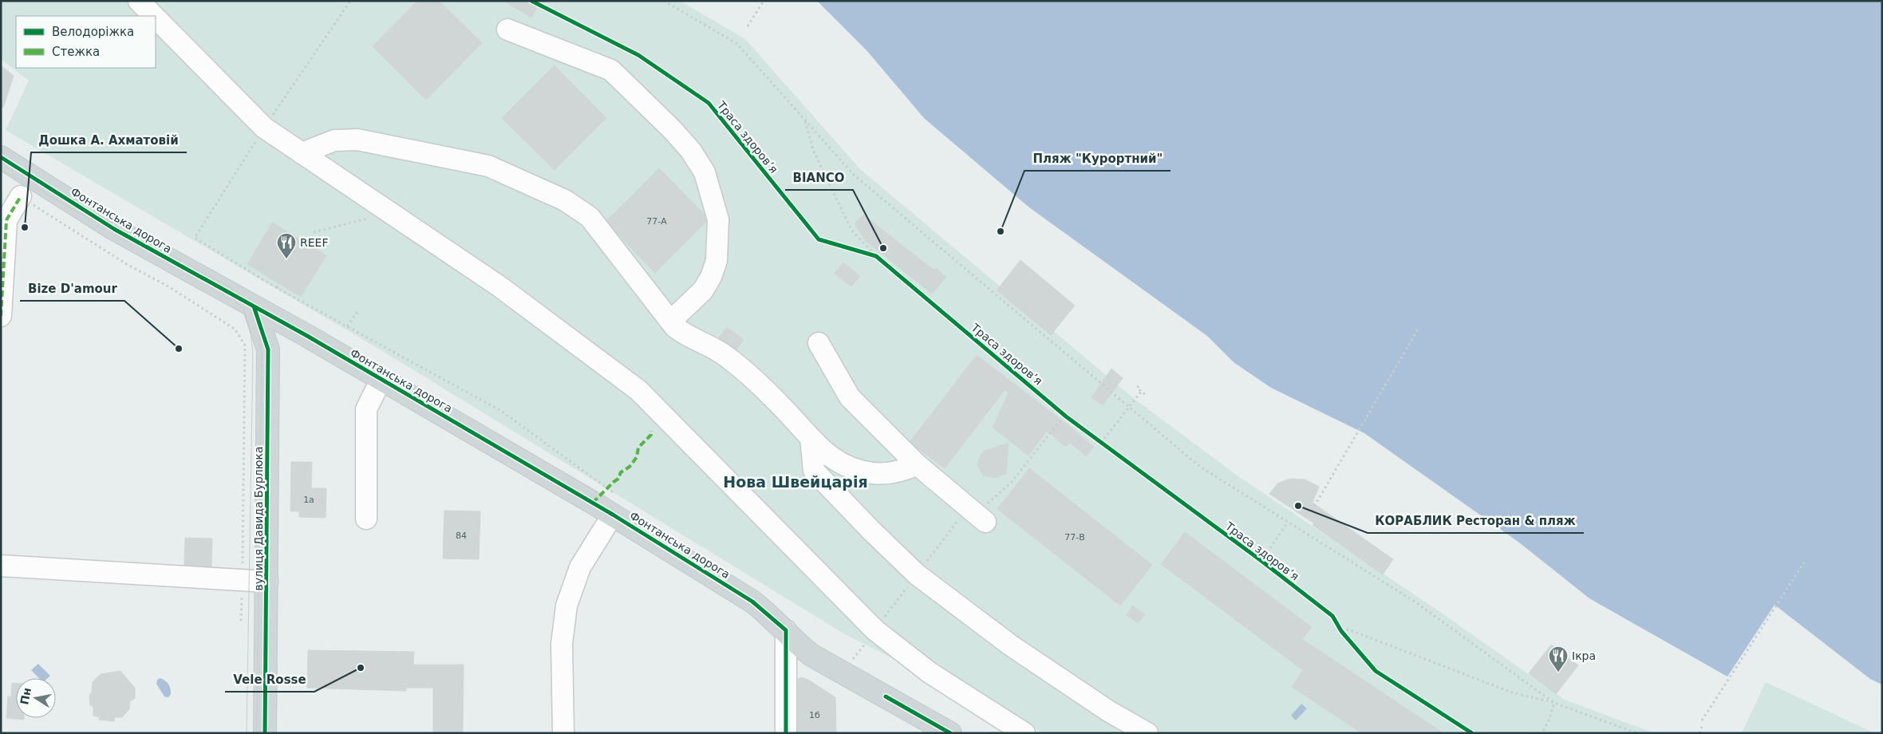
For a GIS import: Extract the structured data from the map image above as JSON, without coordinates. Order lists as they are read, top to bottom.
{
  "streets": {
    "main road": ["Фонтанська дорога", "вулиця Давида Бурлюка"],
    "cycle path": ["Траса здоров’я"]
  },
  "crossings": [
    ["Фонтанська дорога", "вулиця Давида Бурлюка"]
  ],
  "districts": ["Нова Швейцарія"],
  "places": {
    "other": [
      "Дошка А. Ахматовій",
      "Пляж \"Курортний\"",
      "BIANCO",
      "Bize D'amour",
      "КОРАБЛИК Ресторан & пляж",
      "Vele Rosse"
    ],
    "restaurant": ["REEF", "Ікра"]
  },
  "house_numbers": [
    "77-А",
    "1а",
    "84",
    "77-В",
    "1б"
  ],
  "legend": ["Велодоріжка", "Стежка"],
  "north": "left"
}
